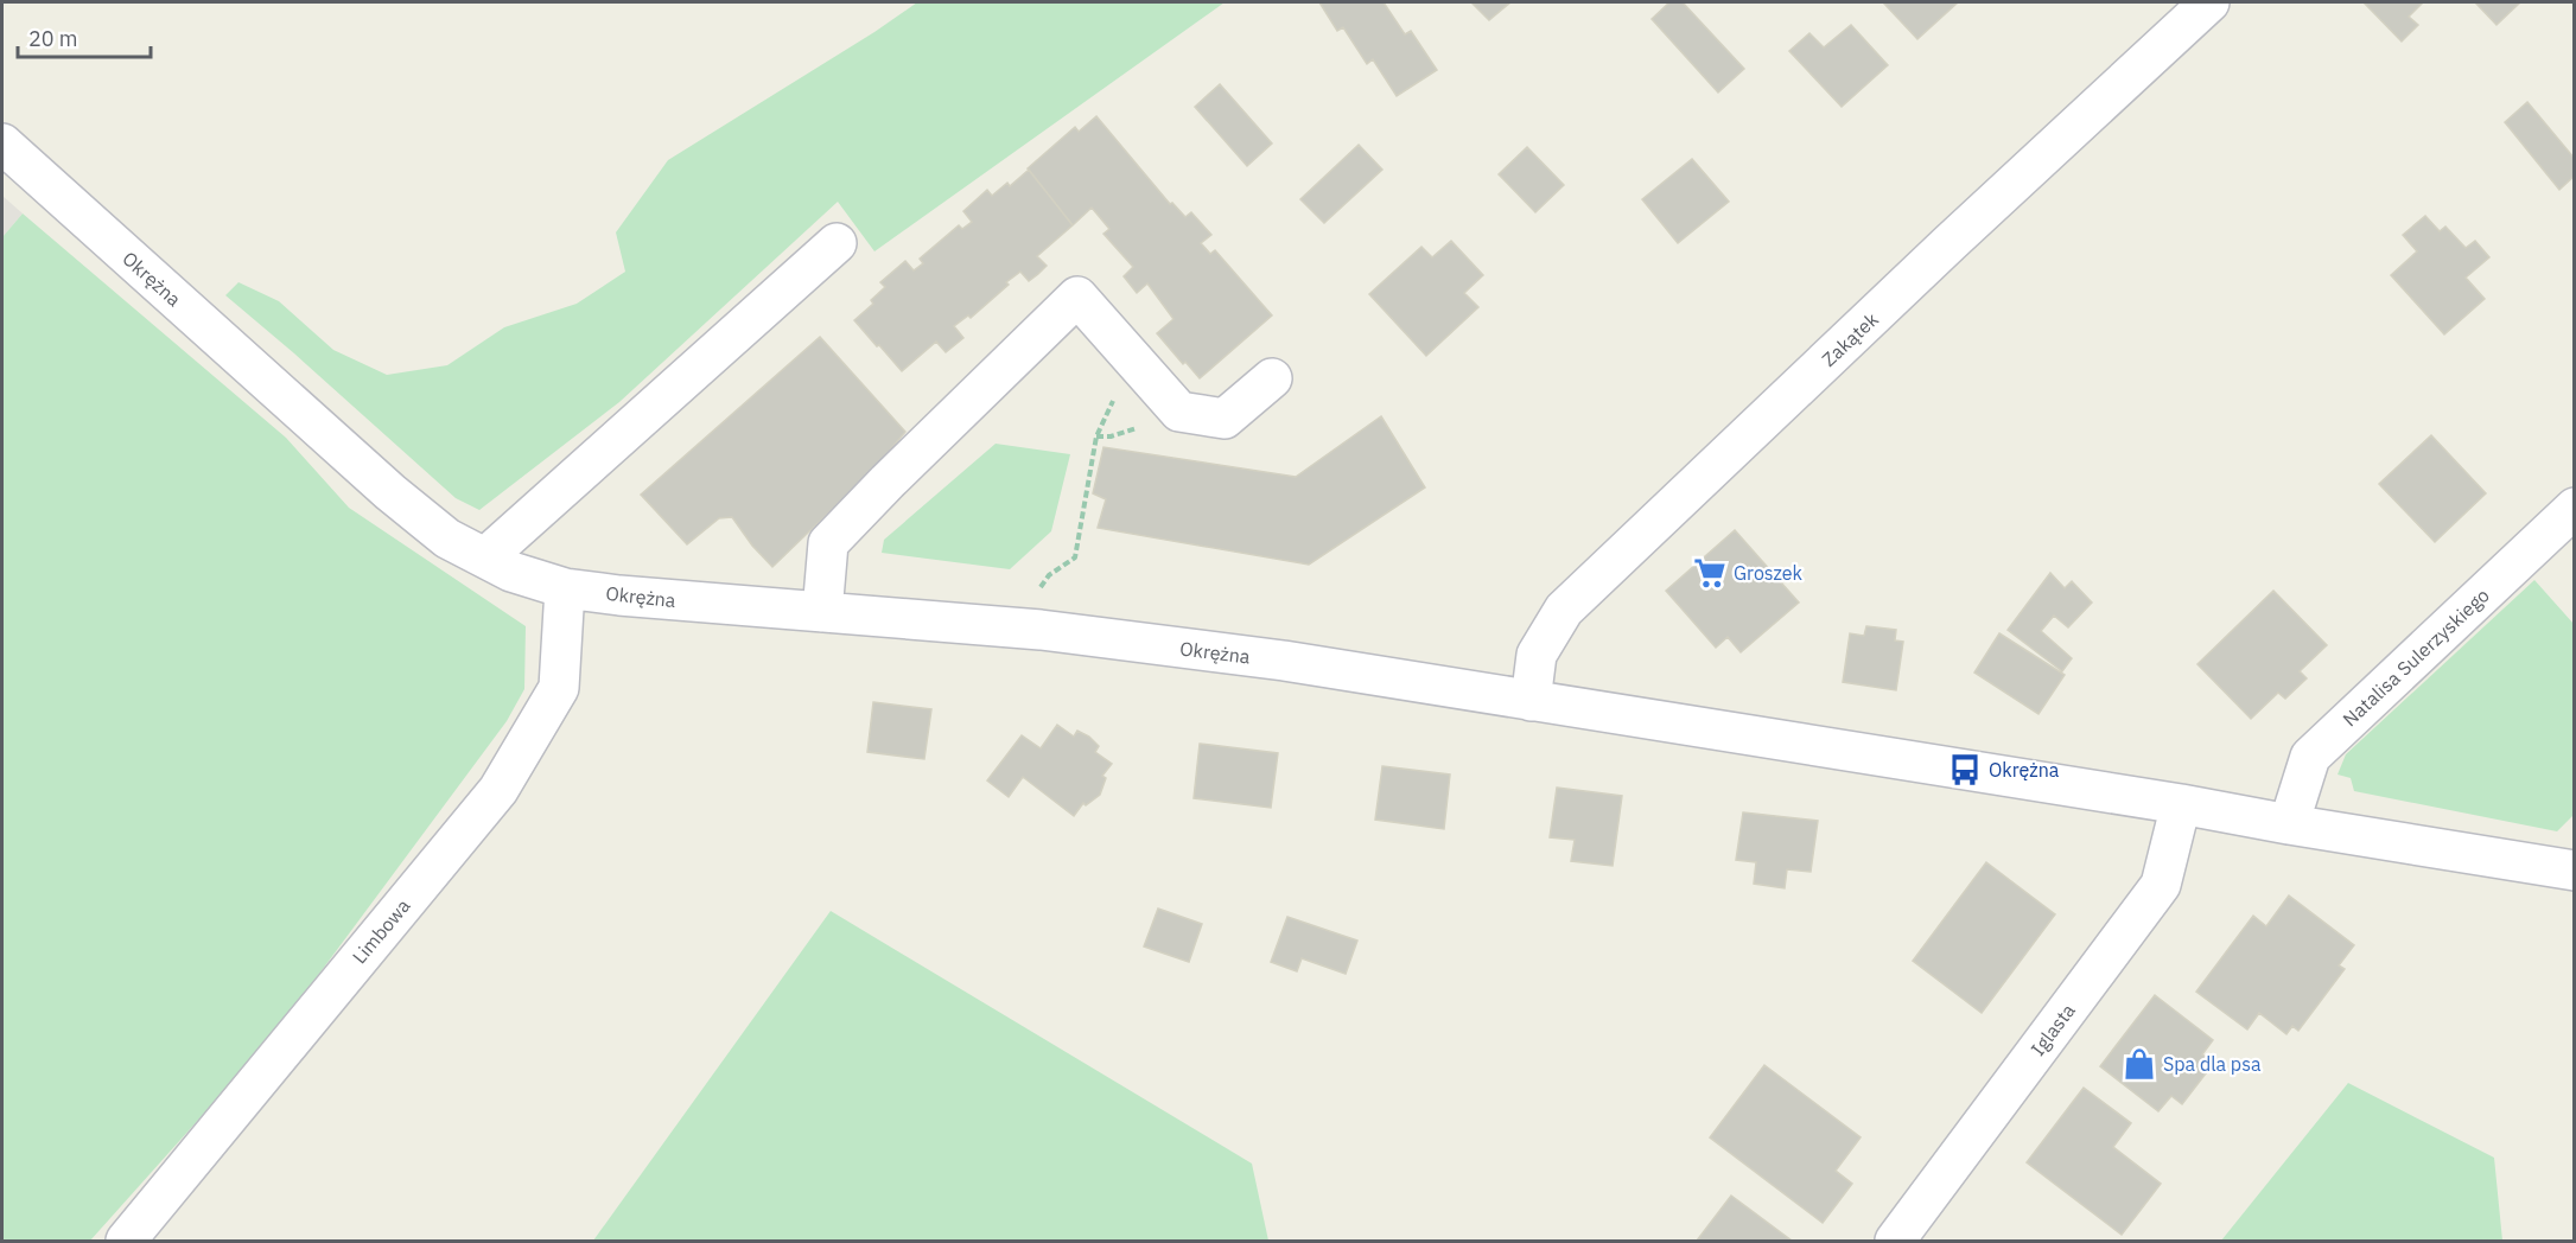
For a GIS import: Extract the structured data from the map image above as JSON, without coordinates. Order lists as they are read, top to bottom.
{
  "streets": {
    "street": [
      "Okrężna",
      "Zakątek",
      "Natalisa Sulerzyskiego",
      "Limbowa",
      "Iglasta"
    ]
  },
  "crossings": [
    ["Okrężna", "Zakątek"],
    ["Okrężna", "Natalisa Sulerzyskiego"],
    ["Okrężna", "Limbowa"],
    ["Okrężna", "Iglasta"]
  ],
  "places": {
    "supermarket": ["Groszek"],
    "bus stop": ["Okrężna"],
    "shop": ["Spa dla psa"]
  },
  "scale_bar": "20 m"
}
